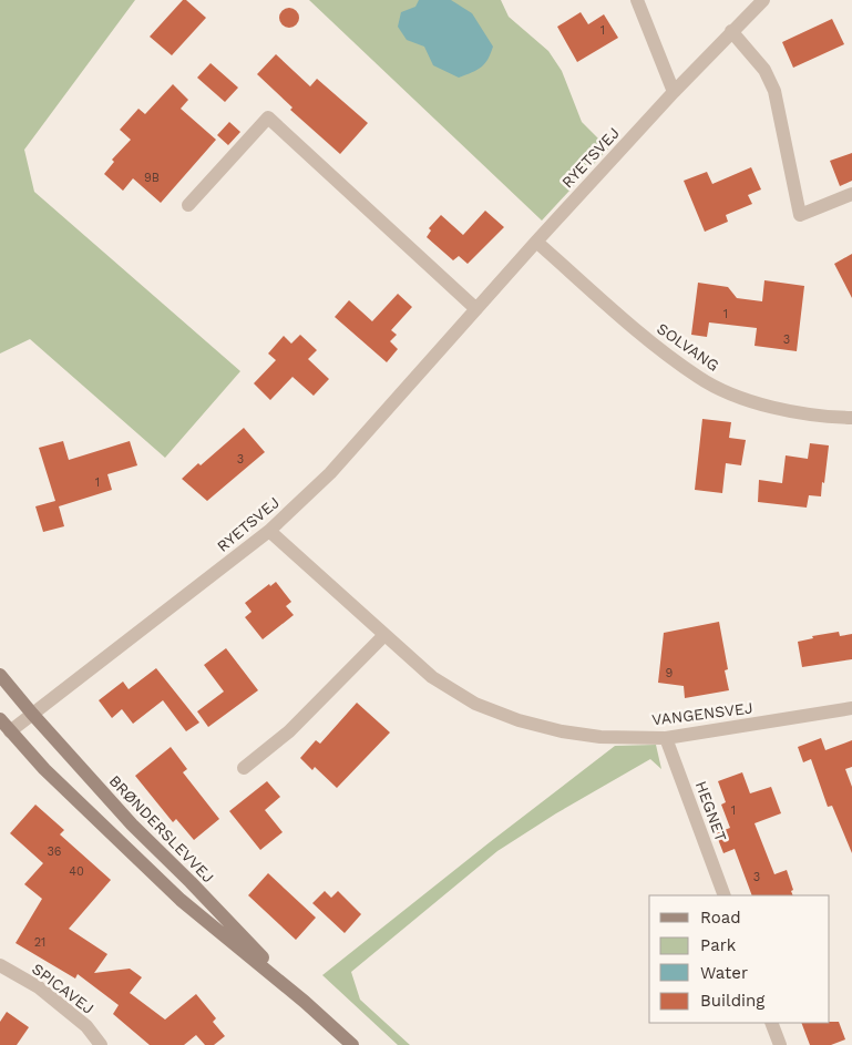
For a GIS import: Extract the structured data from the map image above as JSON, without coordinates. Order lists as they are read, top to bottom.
{
  "streets": {
    "main road": ["BRØNDERSLEVVEJ"],
    "street": [
      "RYETSVEJ",
      "SOLVANG",
      "VANGENSVEJ",
      "HEGNET",
      "SPICAVEJ"
    ]
  },
  "crossings": [
    ["RYETSVEJ", "SOLVANG"],
    ["RYETSVEJ", "VANGENSVEJ"],
    ["RYETSVEJ", "BRØNDERSLEVVEJ"],
    ["VANGENSVEJ", "HEGNET"]
  ],
  "house_numbers": [
    "1",
    "9B",
    "1",
    "3",
    "3",
    "1",
    "9",
    "1",
    "36",
    "40",
    "3",
    "21"
  ],
  "legend": [
    "Road",
    "Park",
    "Water",
    "Building"
  ]
}
